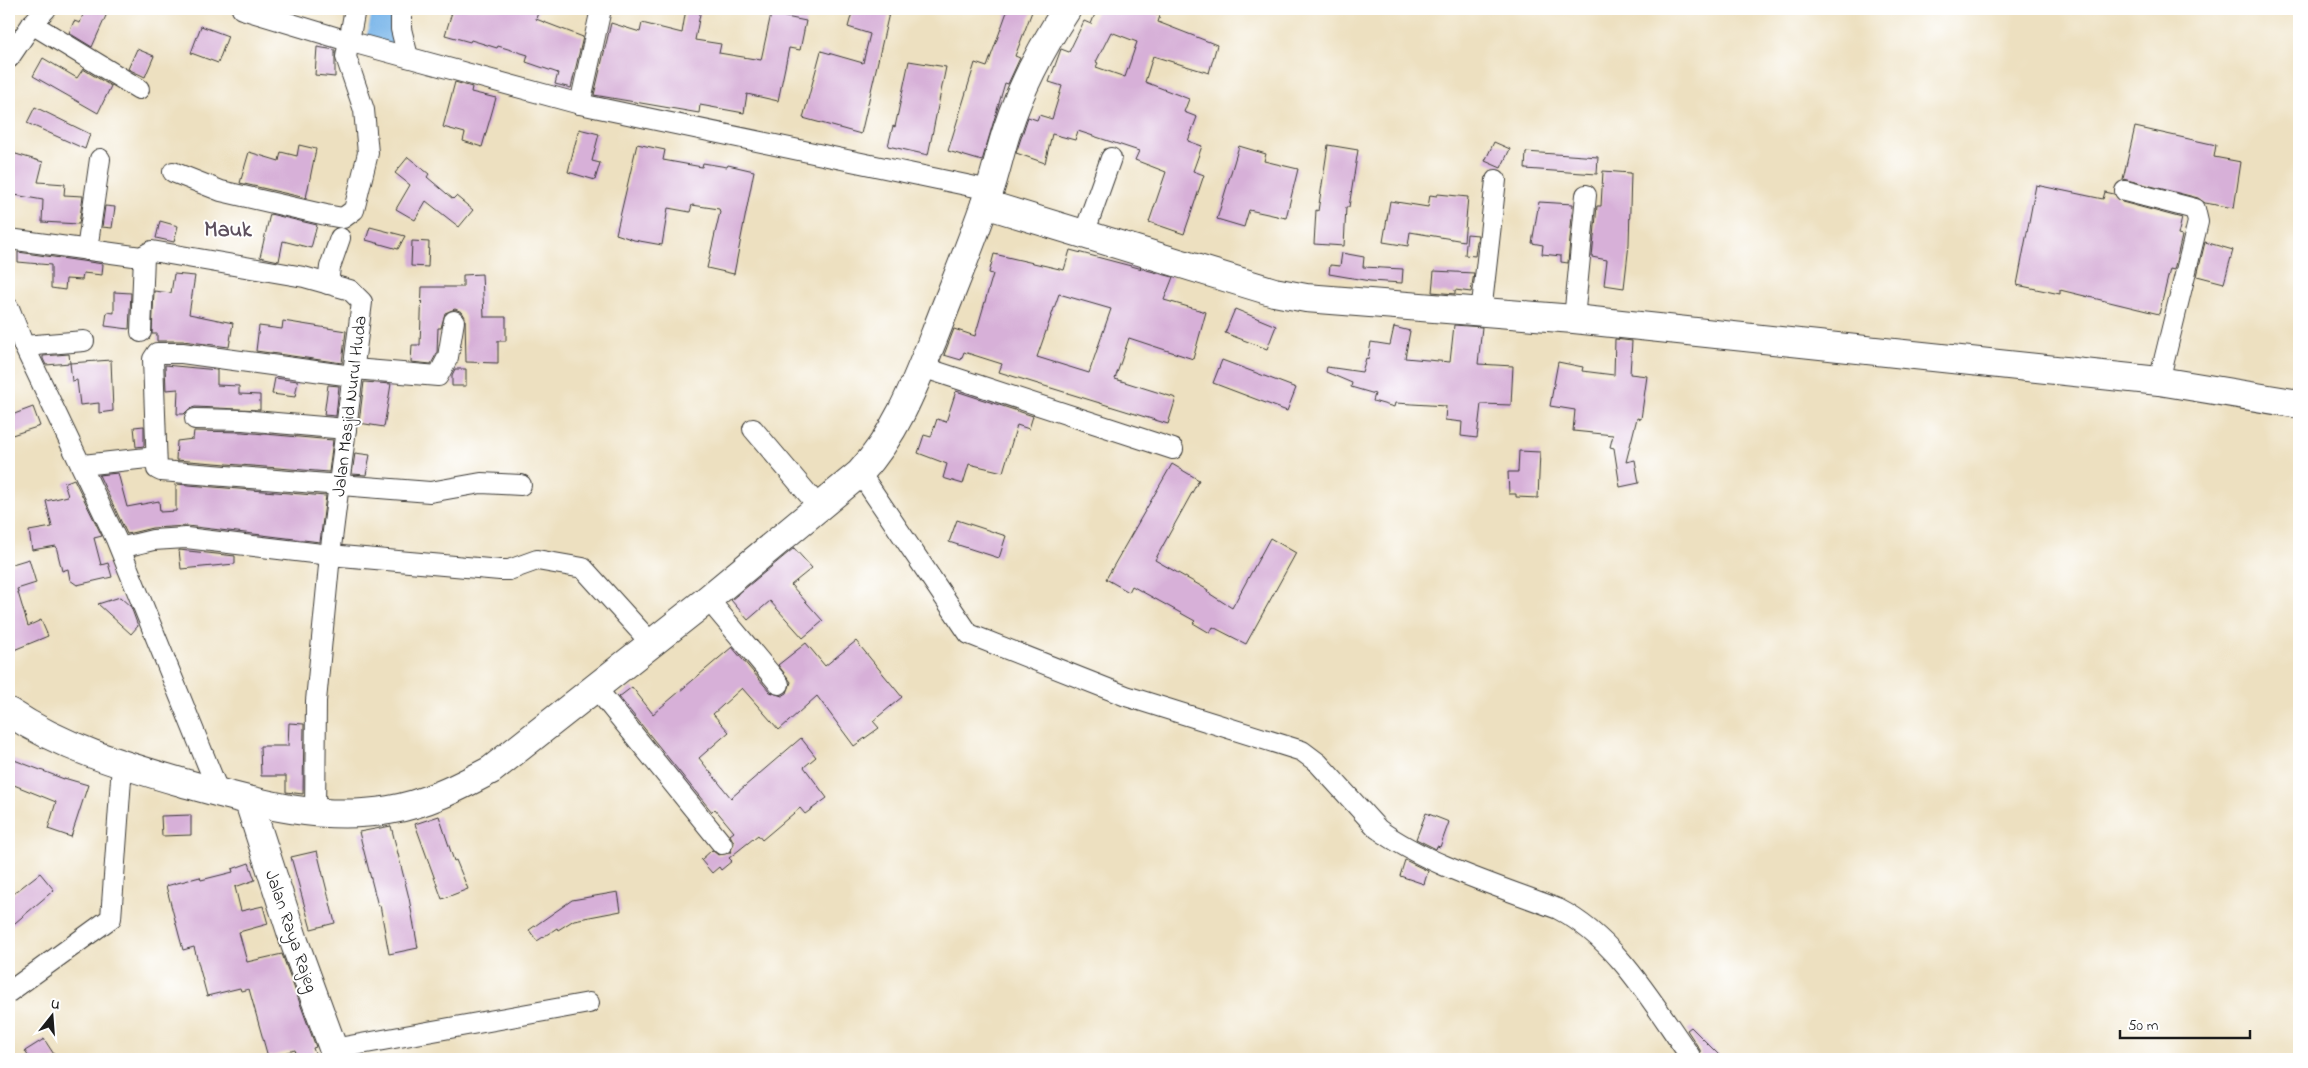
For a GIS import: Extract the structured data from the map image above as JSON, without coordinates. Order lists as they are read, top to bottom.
{
  "streets": {
    "main road": ["Jalan Raya Rajeg"],
    "street": ["Jalan Masjid Nurul Huda"]
  },
  "districts": ["Mauk"],
  "scale_bar": "50 m",
  "north": "top"
}
